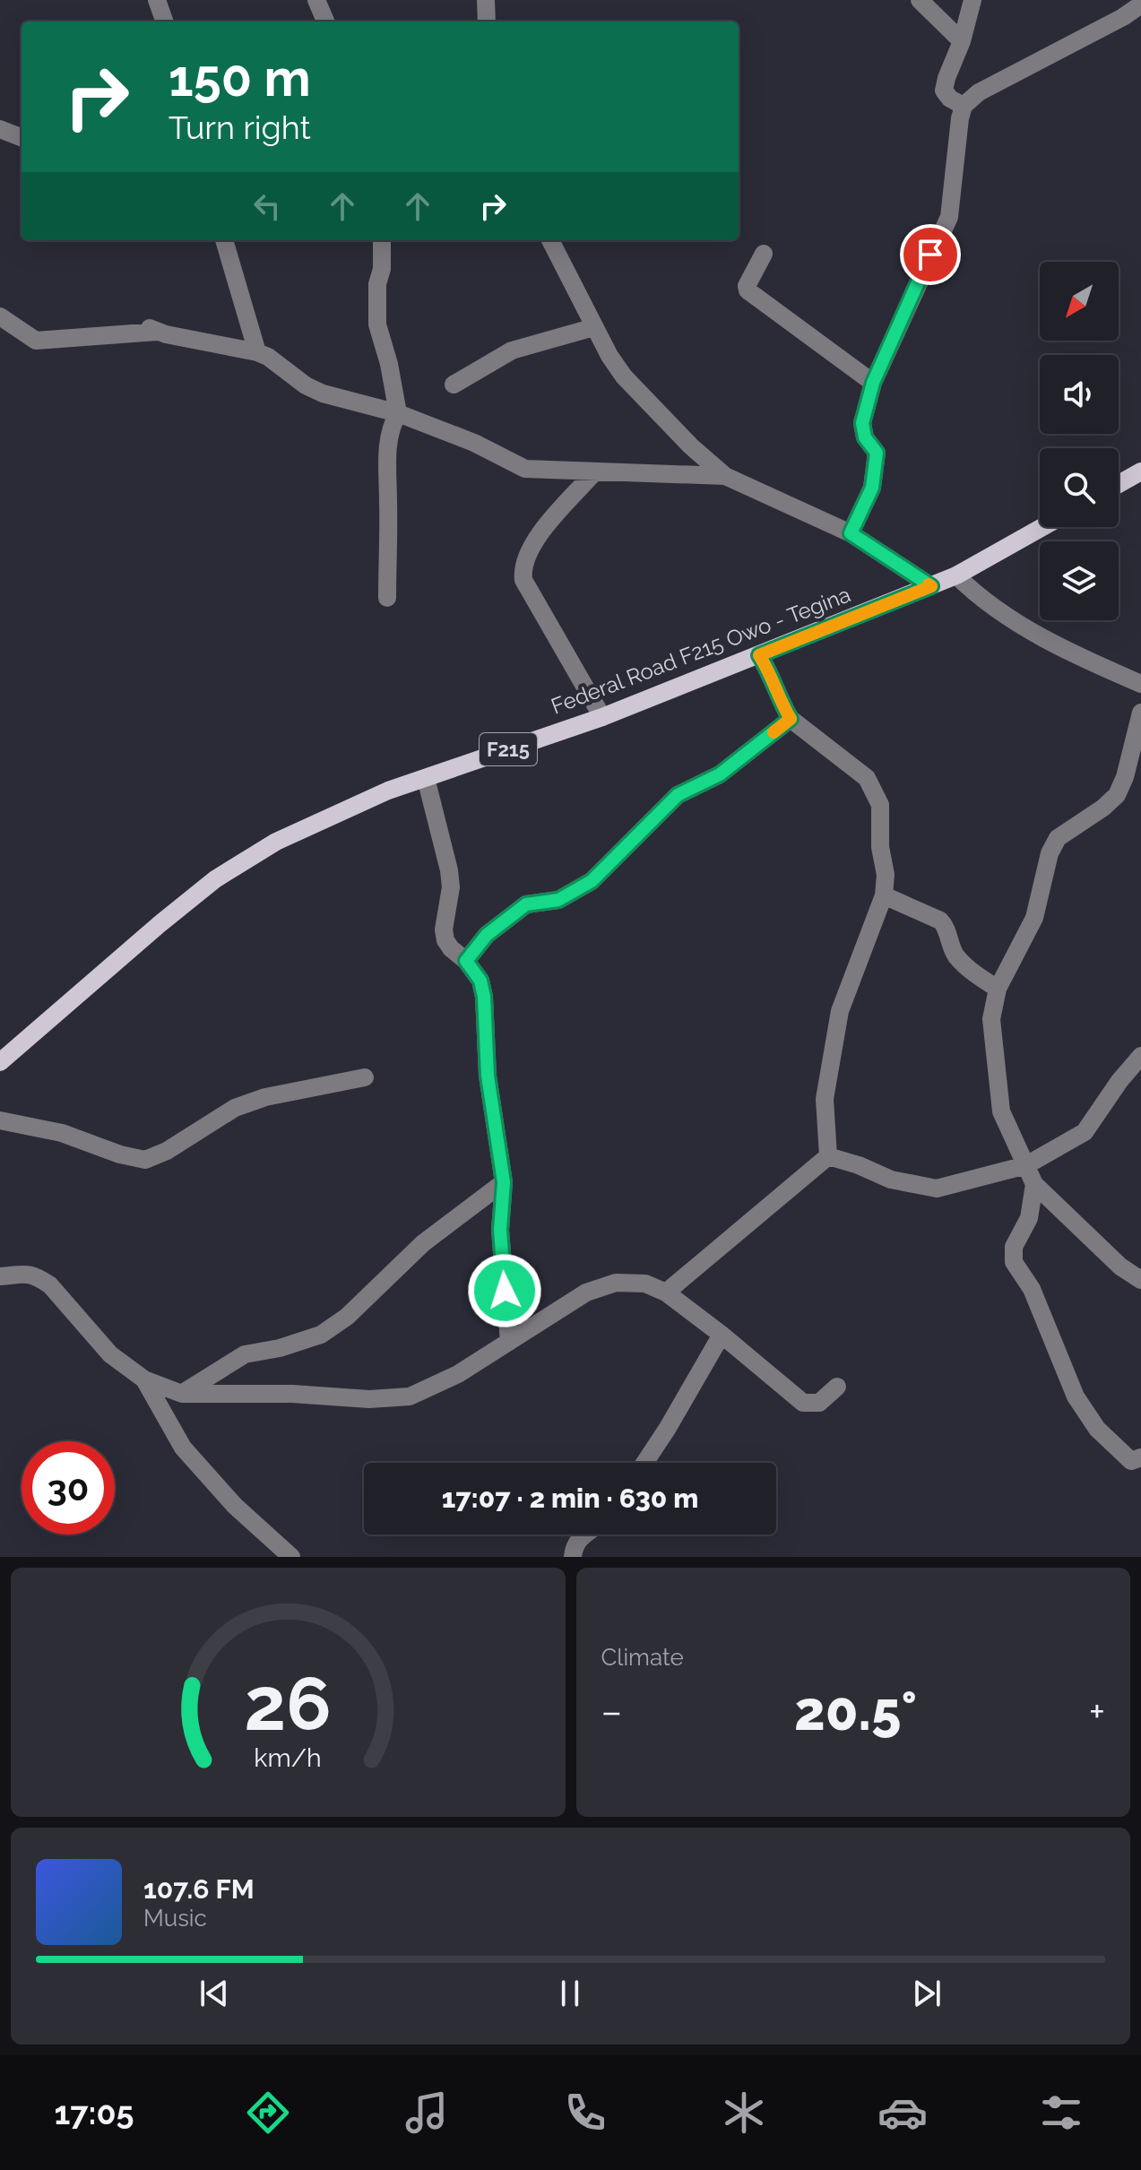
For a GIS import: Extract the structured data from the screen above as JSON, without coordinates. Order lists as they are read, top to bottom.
{
  "streets": {
    "main road": ["Federal Road F215 Owo - Tegina", "F215"]
  },
  "north": "bottom left",
  "page": {
    "turn": ["150 m", "Turn right"],
    "limit": "30",
    "trip": "17:07 · 2 min · 630 m",
    "tile": "Climate",
    "heat": ["−", "20.5°", "+"],
    "song": ["107.6 FM", "Music"],
    "tabs": "17:05",
    "gauge": ["26", "km/h"]
  }
}
